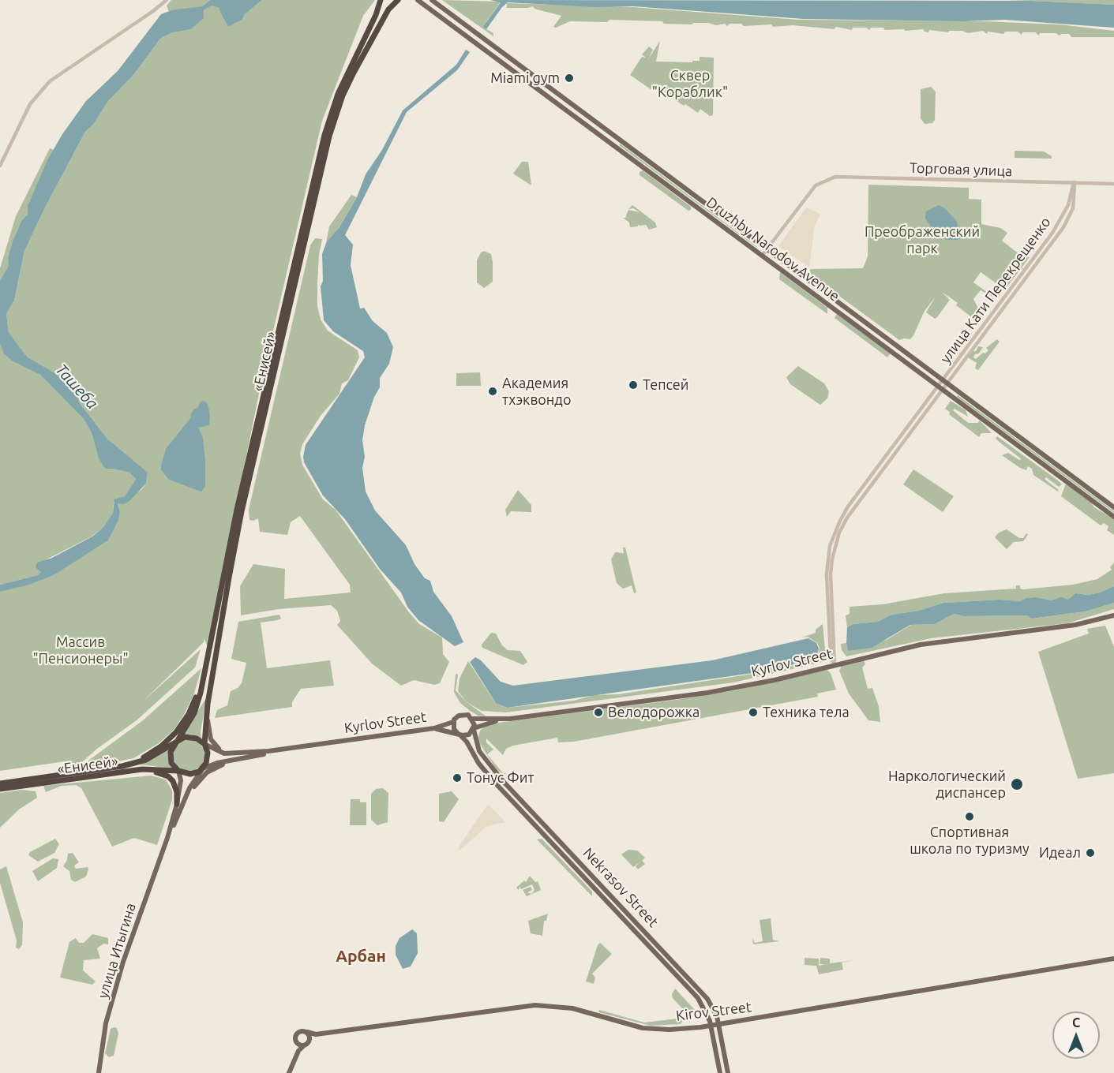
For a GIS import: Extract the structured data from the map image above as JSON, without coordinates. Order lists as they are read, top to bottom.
{
  "streets": {
    "highway": ["«Енисей»"],
    "main road": [
      "Druzhby Narodov Avenue",
      "Kyrlov Street",
      "Nekrasov Street",
      "улица Итыгина",
      "Kirov Street"
    ],
    "street": ["Торговая улица", "улица Кати Перекрещенко"]
  },
  "crossings": [
    ["Торговая улица", "Druzhby Narodov Avenue"],
    ["Торговая улица", "улица Кати Перекрещенко"],
    ["Druzhby Narodov Avenue", "улица Кати Перекрещенко"],
    ["улица Кати Перекрещенко", "Kyrlov Street"],
    ["«Енисей»", "улица Итыгина"],
    ["Kyrlov Street", "Nekrasov Street"],
    ["Nekrasov Street", "Kirov Street"]
  ],
  "districts": ["Арбан"],
  "water": ["Ташеба"],
  "parks": ["Сквер \"Кораблик\"", "Преображенский парк", "Массив \"Пенсионеры\""],
  "places": [
    "Miami gym",
    "Тепсей",
    "Академия тхэквондо",
    "Велодорожка",
    "Техника тела",
    "Тонус Фит",
    "Наркологический диспансер",
    "Спортивная школа по туризму",
    "Идеал"
  ],
  "north": "top"
}
